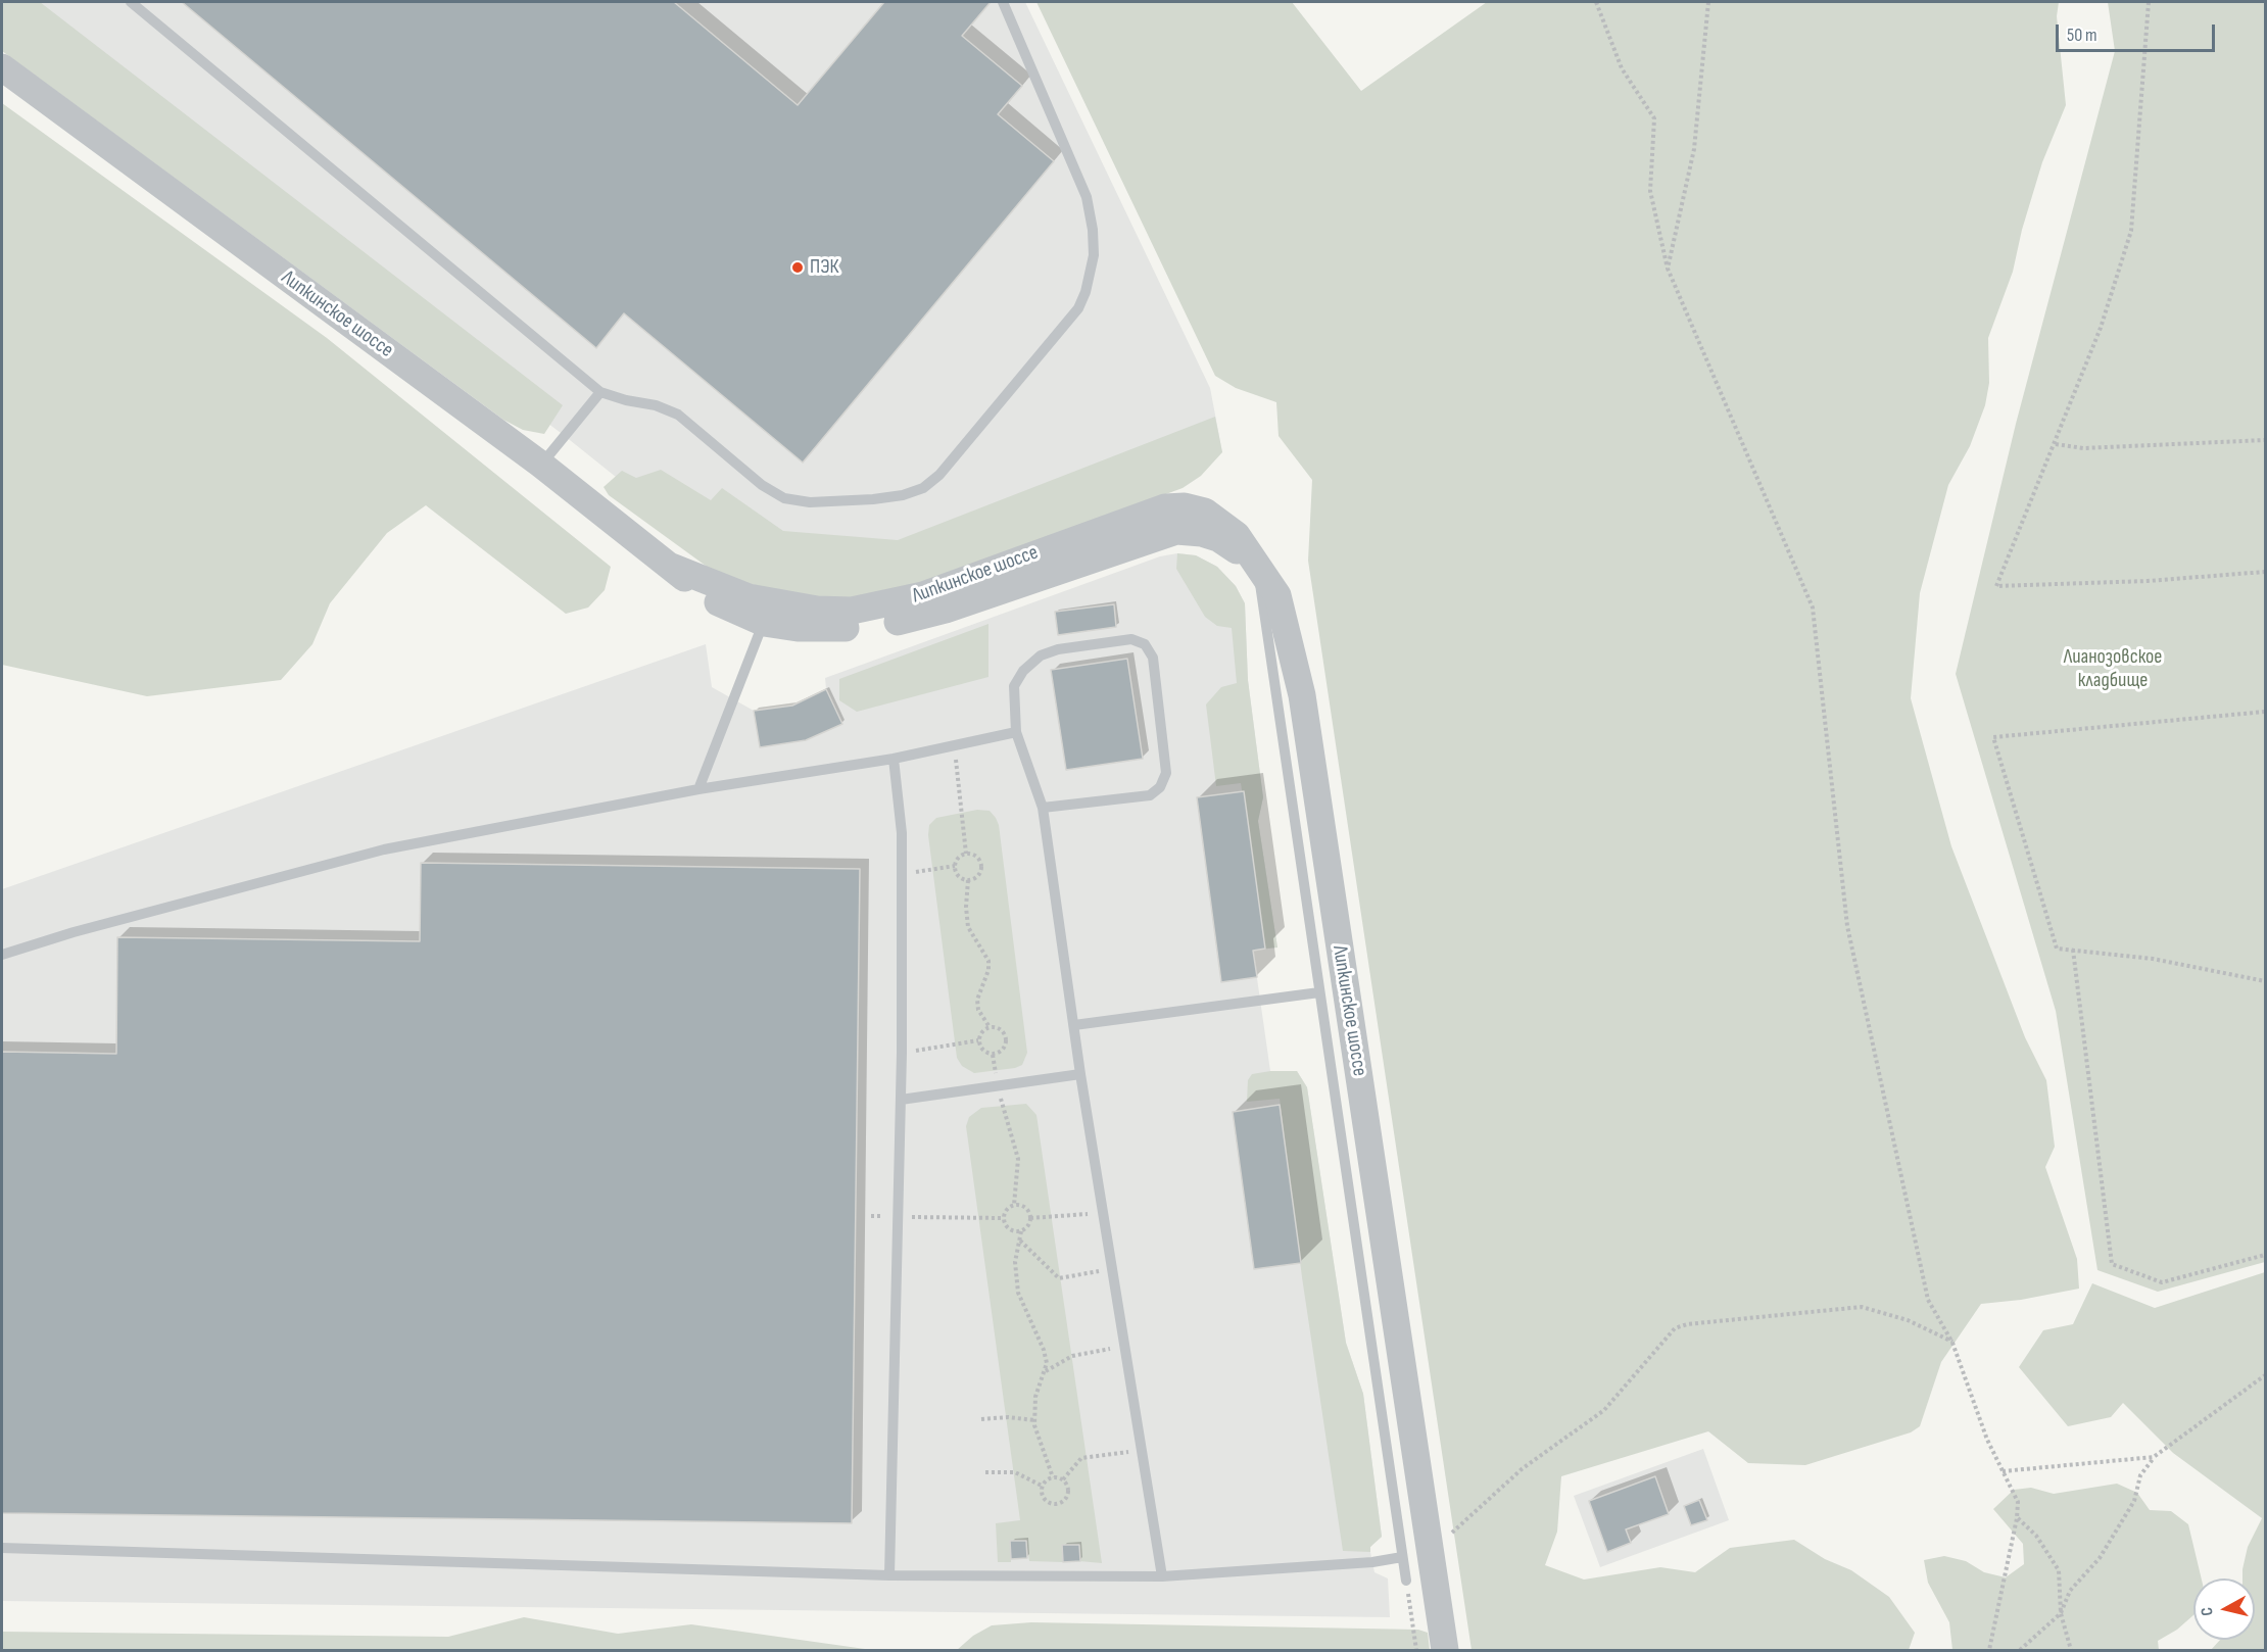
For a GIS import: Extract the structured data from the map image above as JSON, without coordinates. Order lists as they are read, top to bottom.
{
  "streets": {
    "street": ["Липкинское шоссе"]
  },
  "parks": ["Лианозовское кладбище"],
  "places": ["ПЭК"],
  "scale_bar": "50 m",
  "north": "left"
}
